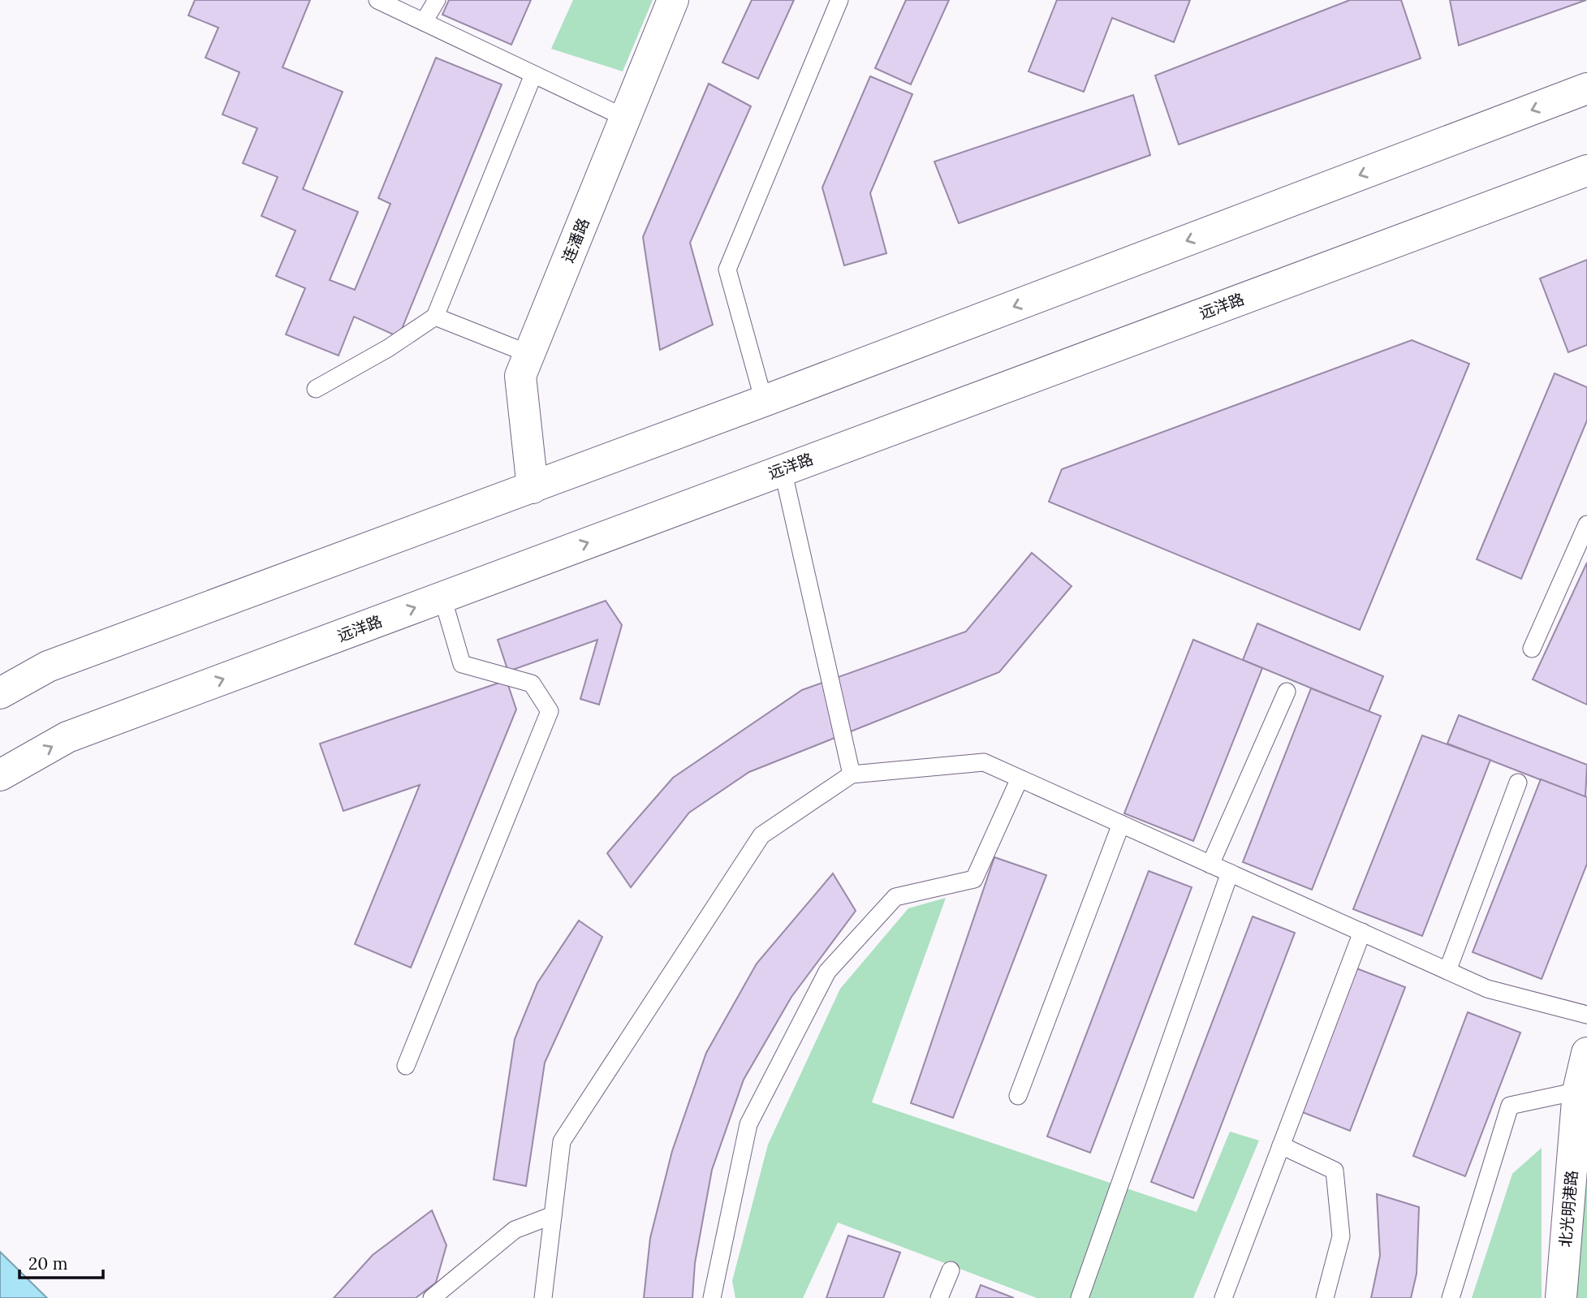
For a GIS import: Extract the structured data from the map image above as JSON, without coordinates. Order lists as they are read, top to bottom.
{
  "streets": {
    "main road": ["连潘路", "远洋路", "北光明港路"]
  },
  "scale_bar": "20 m"
}
